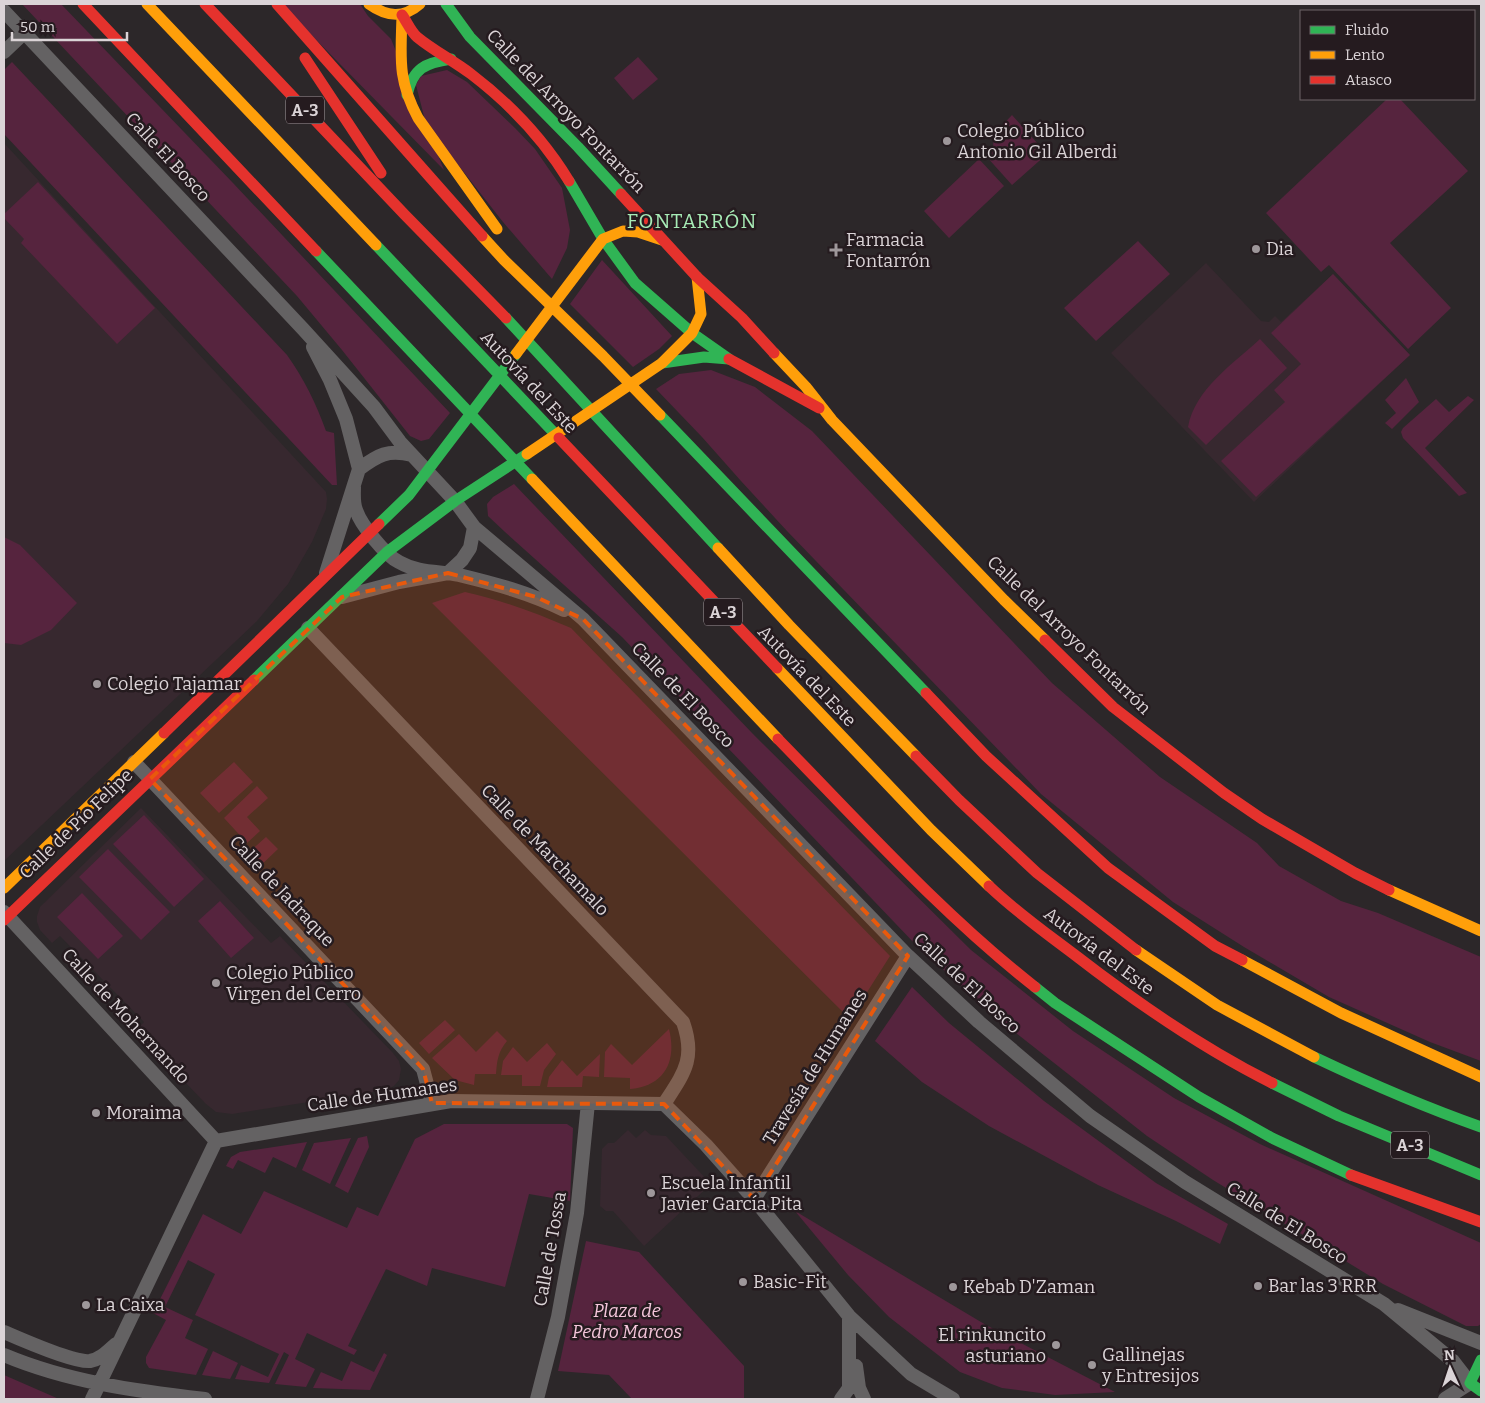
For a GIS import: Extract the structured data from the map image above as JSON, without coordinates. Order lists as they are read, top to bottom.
{
  "streets": {
    "main road": [
      "A-3",
      "Calle del Arroyo Fontarrón",
      "Autovía del Este",
      "Calle de Pío Felipe"
    ],
    "street": [
      "Calle El Bosco",
      "Calle de El Bosco",
      "Calle de Marchamalo",
      "Calle de Jadraque",
      "Calle de Mohernando",
      "Travesía de Humanes",
      "Calle de Humanes",
      "Calle de Tossa"
    ]
  },
  "crossings": [
    ["Calle del Arroyo Fontarrón", "Calle de Pío Felipe"],
    ["Calle El Bosco", "Calle de Pío Felipe"],
    ["Calle de El Bosco", "Calle de Pío Felipe"],
    ["Calle de El Bosco", "Travesía de Humanes"],
    ["Calle de Pío Felipe", "Calle de Marchamalo"],
    ["Calle de Pío Felipe", "Calle de Jadraque"],
    ["Calle de Pío Felipe", "Calle de Mohernando"],
    ["Calle de Marchamalo", "Calle de Humanes"],
    ["Calle de Jadraque", "Calle de Humanes"],
    ["Calle de Mohernando", "Calle de Humanes"],
    ["Calle de Humanes", "Calle de Tossa"]
  ],
  "districts": ["FONTARRÓN"],
  "parks": ["Plaza de Pedro Marcos"],
  "places": {
    "other": [
      "Colegio Público Antonio Gil Alberdi",
      "Dia",
      "Colegio Tajamar",
      "Colegio Público Virgen del Cerro",
      "Moraima",
      "Escuela Infantil Javier García Pita",
      "Basic-Fit",
      "Bar las 3 RRR",
      "Kebab D'Zaman",
      "La Caixa",
      "El rinkuncito asturiano",
      "Gallinejas y Entresijos"
    ],
    "health": ["Farmacia Fontarrón"]
  },
  "legend": ["Fluido", "Lento", "Atasco"],
  "scale_bar": "50 m",
  "north": "top"
}
